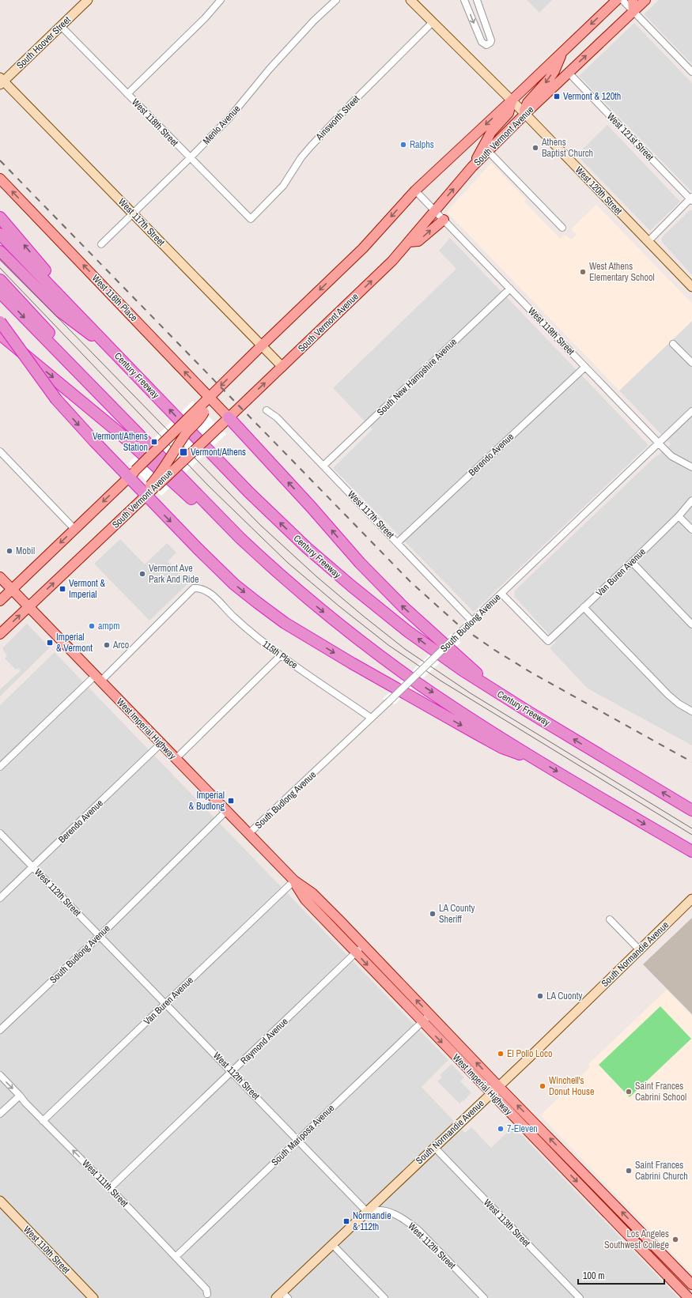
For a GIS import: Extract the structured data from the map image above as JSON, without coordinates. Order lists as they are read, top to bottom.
{
  "streets": {
    "highway": ["Century Freeway"],
    "main road": ["South Vermont Avenue", "West 116th Place", "West Imperial Highway"],
    "street": [
      "South Hoover Street",
      "Ainsworth Street",
      "West 118th Street",
      "Menlo Avenue",
      "West 121st Street",
      "West 120th Street",
      "West 117th Street",
      "West 119th Street",
      "South New Hampshire Avenue",
      "Berendo Avenue",
      "Van Buren Avenue",
      "South Budlong Avenue",
      "115th Place",
      "West 112th Street",
      "South Normandie Avenue",
      "Raymond Avenue",
      "South Mariposa Avenue",
      "West 111th Street",
      "West 113th Street",
      "West 110th Street"
    ]
  },
  "crossings": [
    ["South Hoover Street", "West 118th Street"],
    ["South Hoover Street", "West 117th Street"],
    ["Ainsworth Street", "West 118th Street"],
    ["Ainsworth Street", "West 120th Street"],
    ["West 118th Street", "Menlo Avenue"],
    ["Menlo Avenue", "West 117th Street"],
    ["South Vermont Avenue", "West 121st Street"],
    ["South Vermont Avenue", "West 120th Street"],
    ["South Vermont Avenue", "West 117th Street"],
    ["South Vermont Avenue", "West 116th Place"],
    ["South Vermont Avenue", "West 119th Street"],
    ["South Vermont Avenue", "West Imperial Highway"],
    ["West 117th Street", "South New Hampshire Avenue"],
    ["West 117th Street", "Berendo Avenue"],
    ["West 117th Street", "South Budlong Avenue"],
    ["West 119th Street", "South New Hampshire Avenue"],
    ["West 119th Street", "Berendo Avenue"],
    ["West 119th Street", "South Budlong Avenue"],
    ["Berendo Avenue", "West Imperial Highway"],
    ["Berendo Avenue", "West 112th Street"],
    ["Van Buren Avenue", "South Budlong Avenue"],
    ["Van Buren Avenue", "West Imperial Highway"],
    ["Van Buren Avenue", "West 112th Street"],
    ["Van Buren Avenue", "West 111th Street"],
    ["South Budlong Avenue", "115th Place"],
    ["South Budlong Avenue", "West Imperial Highway"],
    ["South Budlong Avenue", "West 112th Street"],
    ["115th Place", "West Imperial Highway"],
    ["West Imperial Highway", "South Normandie Avenue"],
    ["West Imperial Highway", "Raymond Avenue"],
    ["West Imperial Highway", "South Mariposa Avenue"],
    ["West 112th Street", "South Normandie Avenue"],
    ["West 112th Street", "Raymond Avenue"],
    ["West 112th Street", "South Mariposa Avenue"],
    ["South Normandie Avenue", "West 113th Street"],
    ["Raymond Avenue", "West 111th Street"],
    ["South Mariposa Avenue", "West 111th Street"]
  ],
  "one_way": ["West 116th Place"],
  "places": {
    "transit": [
      "Vermont & 120th",
      "Vermont/Athens Station",
      "Vermont/Athens",
      "Vermont & Imperial",
      "Imperial & Vermont",
      "Imperial & Budlong",
      "Normandie & 112th"
    ],
    "other": [
      "Ralphs",
      "Athens Baptist Church",
      "West Athens Elementary School",
      "Mobil",
      "Vermont Ave Park And Ride",
      "ampm",
      "Arco",
      "LA County Sheriff",
      "LA Cuonty",
      "El Pollo Loco",
      "Winchell's Donut House",
      "Saint Frances Cabrini School",
      "7-Eleven",
      "Saint Frances Cabrini Church",
      "Los Angeles Southwest College"
    ]
  },
  "scale_bar": "100 m"
}
